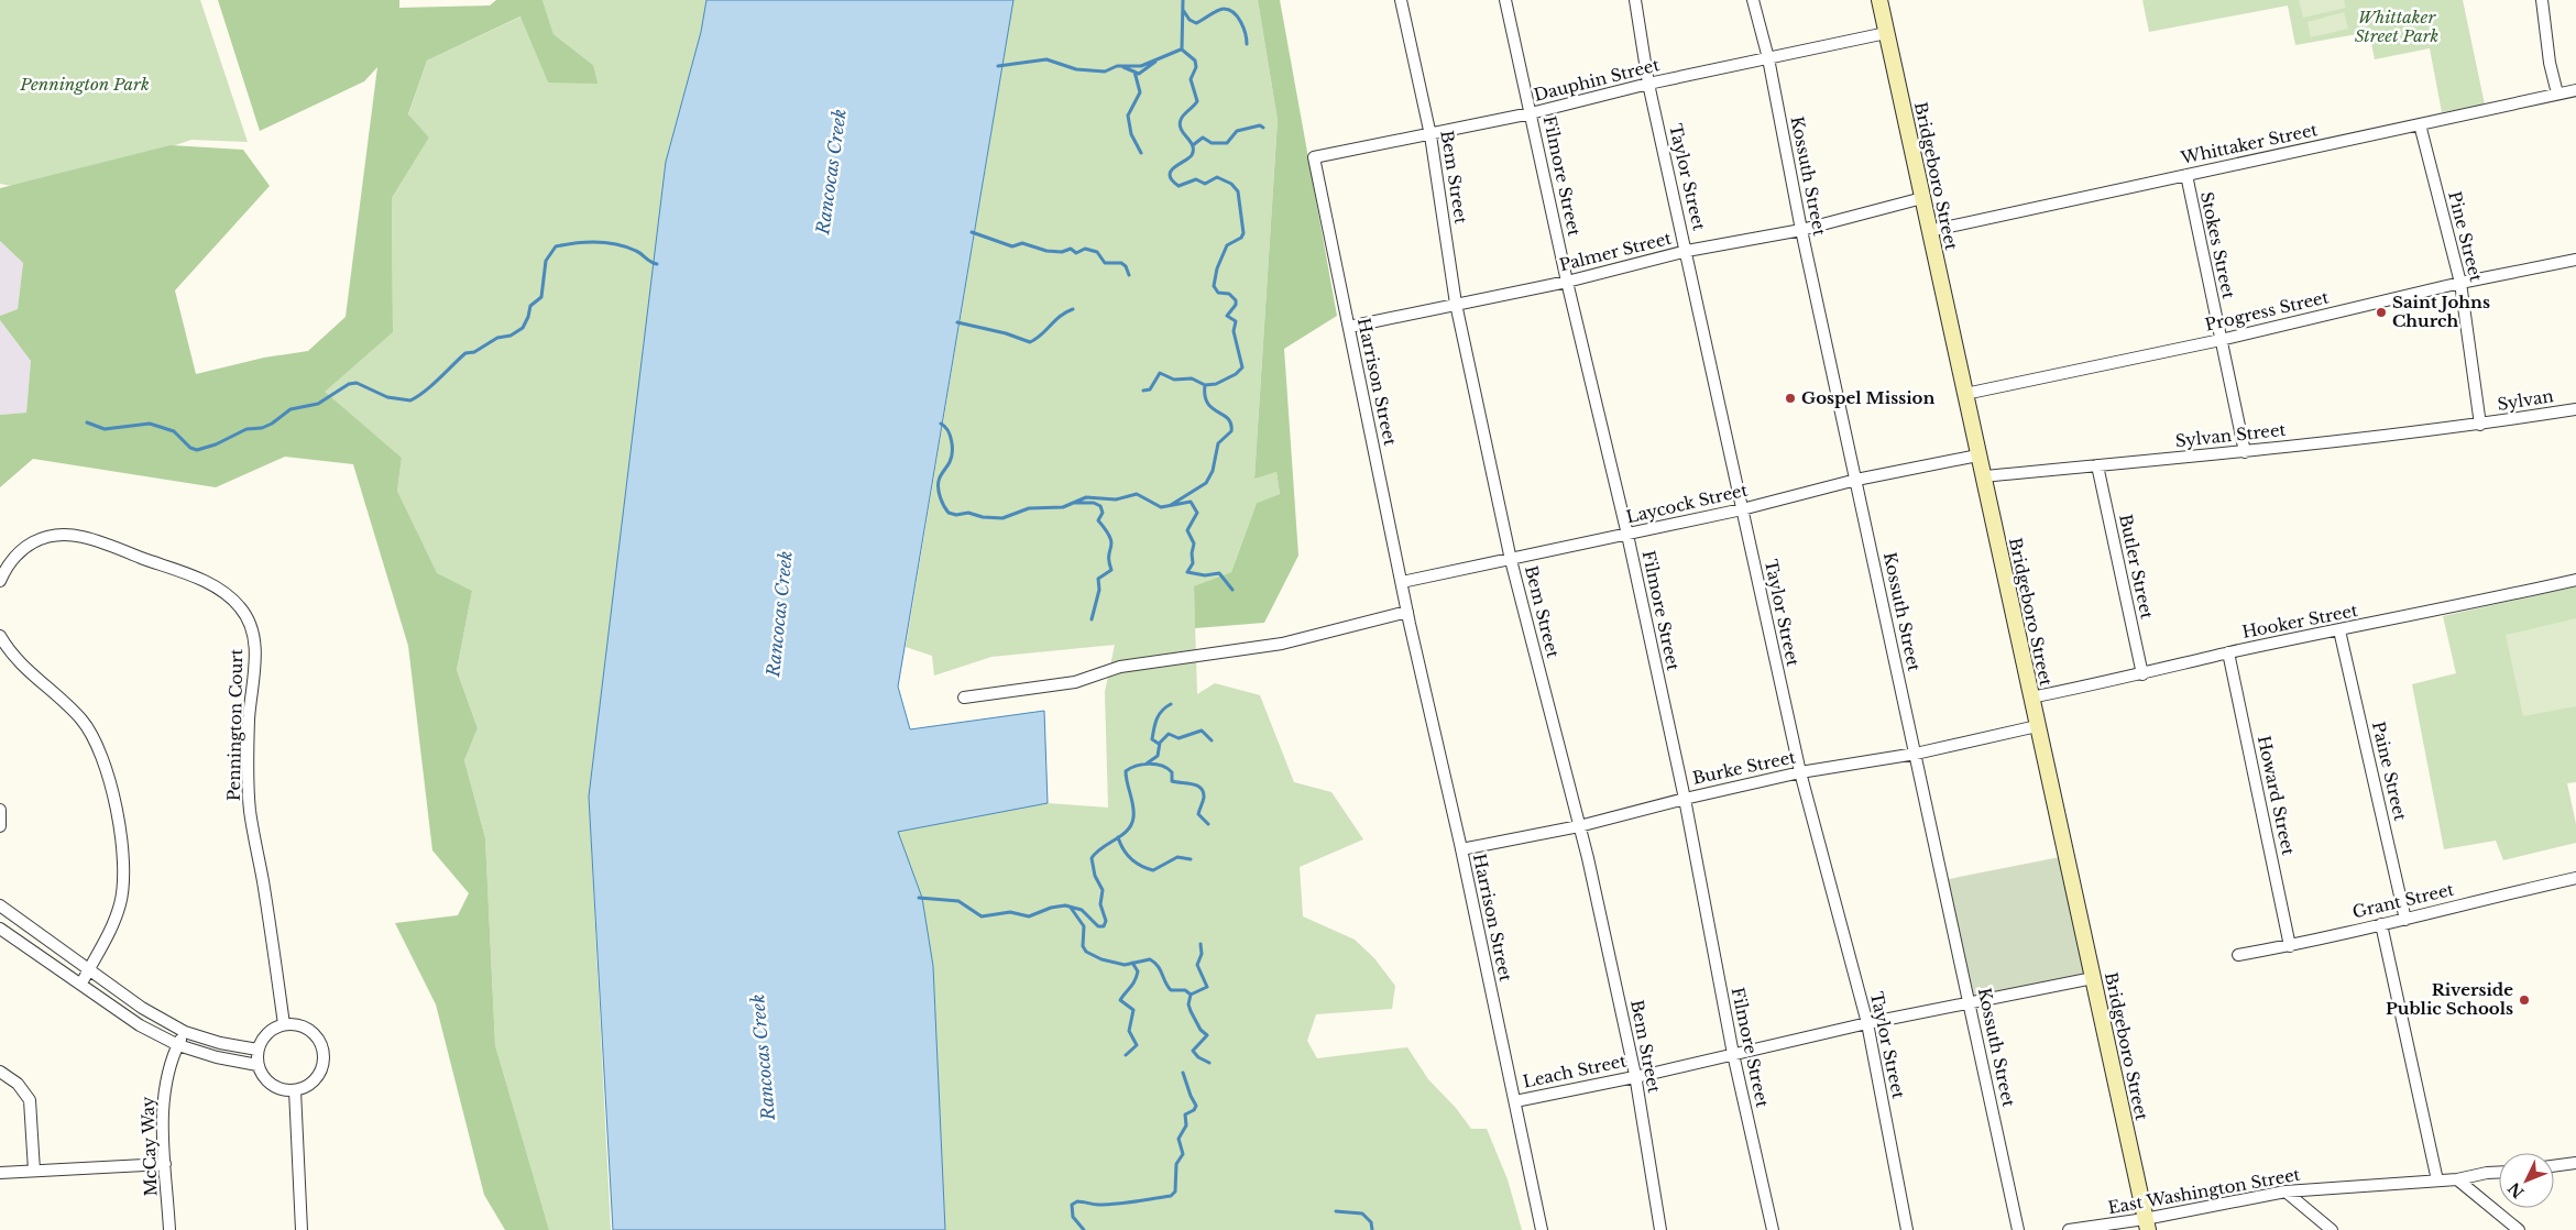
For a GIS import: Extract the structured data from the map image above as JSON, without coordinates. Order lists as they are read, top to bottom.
{
  "streets": {
    "main road": ["Bridgeboro Street"],
    "street": [
      "Dauphin Street",
      "Whittaker Street",
      "Filmore Street",
      "Kossuth Street",
      "Bem Street",
      "Taylor Street",
      "Pine Street",
      "Stokes Street",
      "Palmer Street",
      "Progress Street",
      "Harrison Street",
      "Sylvan",
      "Sylvan Street",
      "Laycock Street",
      "Butler Street",
      "Hooker Street",
      "Pennington Court",
      "Burke Street",
      "Paine Street",
      "Howard Street",
      "Grant Street",
      "Leach Street",
      "McCay Way",
      "East Washington Street"
    ]
  },
  "crossings": [
    ["Dauphin Street", "Filmore Street"],
    ["Dauphin Street", "Kossuth Street"],
    ["Dauphin Street", "Bridgeboro Street"],
    ["Dauphin Street", "Bem Street"],
    ["Dauphin Street", "Taylor Street"],
    ["Dauphin Street", "Harrison Street"],
    ["Whittaker Street", "Bridgeboro Street"],
    ["Whittaker Street", "Pine Street"],
    ["Whittaker Street", "Stokes Street"],
    ["Filmore Street", "Palmer Street"],
    ["Filmore Street", "Laycock Street"],
    ["Filmore Street", "Burke Street"],
    ["Filmore Street", "Leach Street"],
    ["Kossuth Street", "Palmer Street"],
    ["Kossuth Street", "Laycock Street"],
    ["Kossuth Street", "Burke Street"],
    ["Kossuth Street", "Leach Street"],
    ["Bridgeboro Street", "Palmer Street"],
    ["Bridgeboro Street", "Progress Street"],
    ["Bridgeboro Street", "Sylvan Street"],
    ["Bridgeboro Street", "Laycock Street"],
    ["Bridgeboro Street", "Hooker Street"],
    ["Bridgeboro Street", "Burke Street"],
    ["Bridgeboro Street", "Leach Street"],
    ["Bridgeboro Street", "East Washington Street"],
    ["Bem Street", "Palmer Street"],
    ["Bem Street", "Laycock Street"],
    ["Bem Street", "Burke Street"],
    ["Bem Street", "Leach Street"],
    ["Taylor Street", "Palmer Street"],
    ["Taylor Street", "Laycock Street"],
    ["Taylor Street", "Burke Street"],
    ["Taylor Street", "Leach Street"],
    ["Pine Street", "Progress Street"],
    ["Pine Street", "Sylvan"],
    ["Pine Street", "Sylvan Street"],
    ["Stokes Street", "Progress Street"],
    ["Stokes Street", "Sylvan Street"],
    ["Palmer Street", "Harrison Street"],
    ["Harrison Street", "Laycock Street"],
    ["Harrison Street", "Burke Street"],
    ["Harrison Street", "Leach Street"],
    ["Sylvan", "Sylvan Street"],
    ["Sylvan Street", "Butler Street"],
    ["Butler Street", "Hooker Street"],
    ["Hooker Street", "Paine Street"],
    ["Hooker Street", "Howard Street"],
    ["Paine Street", "Grant Street"],
    ["Howard Street", "Grant Street"]
  ],
  "water": ["Rancocas Creek"],
  "parks": ["Whittaker Street Park", "Pennington Park"],
  "places": ["Saint Johns Church", "Gospel Mission", "Riverside Public Schools"],
  "north": "bottom left"
}
